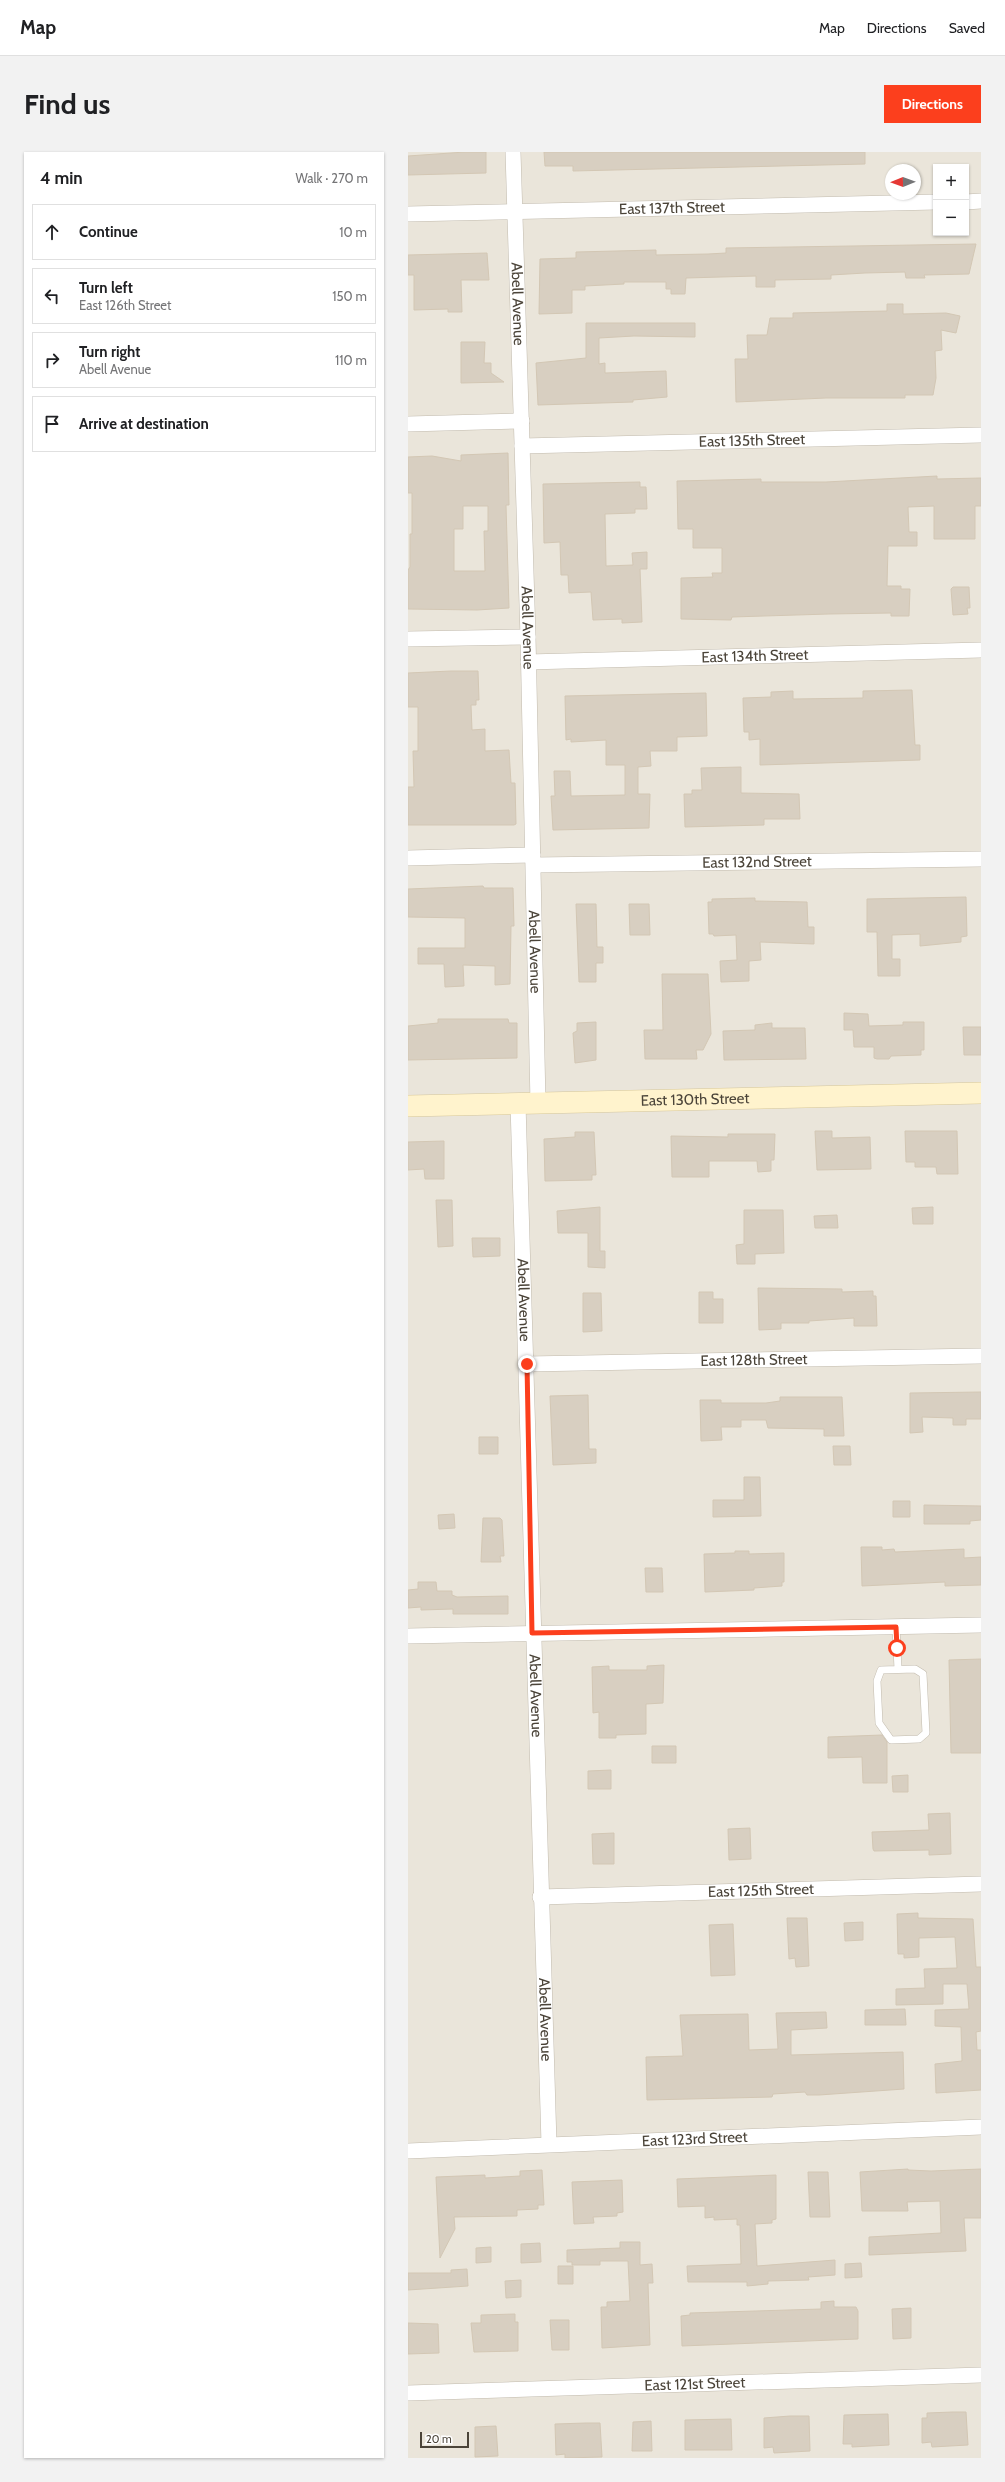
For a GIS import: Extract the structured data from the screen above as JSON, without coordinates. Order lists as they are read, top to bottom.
{
  "streets": {
    "street": [
      "East 137th Street",
      "Abell Avenue",
      "East 135th Street",
      "East 134th Street",
      "East 132nd Street",
      "East 130th Street",
      "East 128th Street",
      "East 125th Street",
      "East 123rd Street",
      "East 121st Street"
    ]
  },
  "crossings": [
    ["East 137th Street", "Abell Avenue"],
    ["Abell Avenue", "East 135th Street"],
    ["Abell Avenue", "East 134th Street"],
    ["Abell Avenue", "East 132nd Street"],
    ["Abell Avenue", "East 130th Street"],
    ["Abell Avenue", "East 128th Street"],
    ["Abell Avenue", "East 125th Street"],
    ["Abell Avenue", "East 123rd Street"]
  ],
  "scale_bar": "20 m",
  "north": "left",
  "page": {
    "header": "Map",
    "nav": ["Map", "Directions", "Saved"],
    "buttons": "Directions",
    "title": "Find us",
    "heading": ["4 min", "Walk · 270 m"],
    "map_buttons": ["+", "−"],
    "list": [
      ["Continue", "10 m"],
      ["Turn left", "East 126th Street", "150 m"],
      ["Turn right", "Abell Avenue", "110 m"],
      "Arrive at destination"
    ],
    "scale": "20 m"
  }
}
